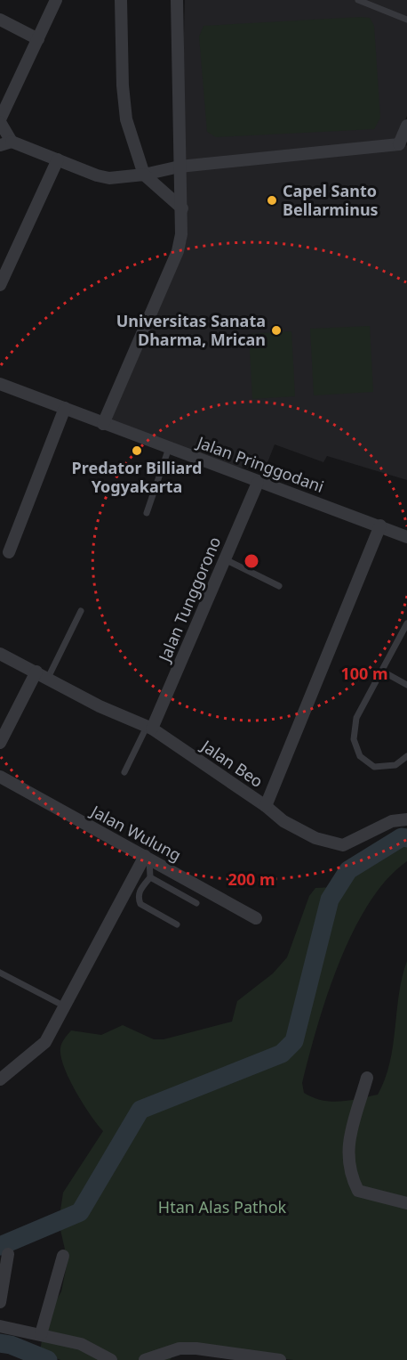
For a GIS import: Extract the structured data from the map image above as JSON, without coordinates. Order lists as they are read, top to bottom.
{
  "streets": {
    "street": [
      "Jalan Pringgodani",
      "Jalan Tunggorono",
      "Jalan Beo",
      "Jalan Wulung"
    ]
  },
  "crossings": [
    ["Jalan Pringgodani", "Jalan Tunggorono"],
    ["Jalan Pringgodani", "Jalan Beo"],
    ["Jalan Tunggorono", "Jalan Beo"]
  ],
  "parks": ["Htan Alas Pathok"],
  "places": ["Capel Santo Bellarminus", "Universitas Sanata Dharma, Mrican", "Predator Billiard Yogyakarta"],
  "rings": ["100 m", "200 m"]
}
